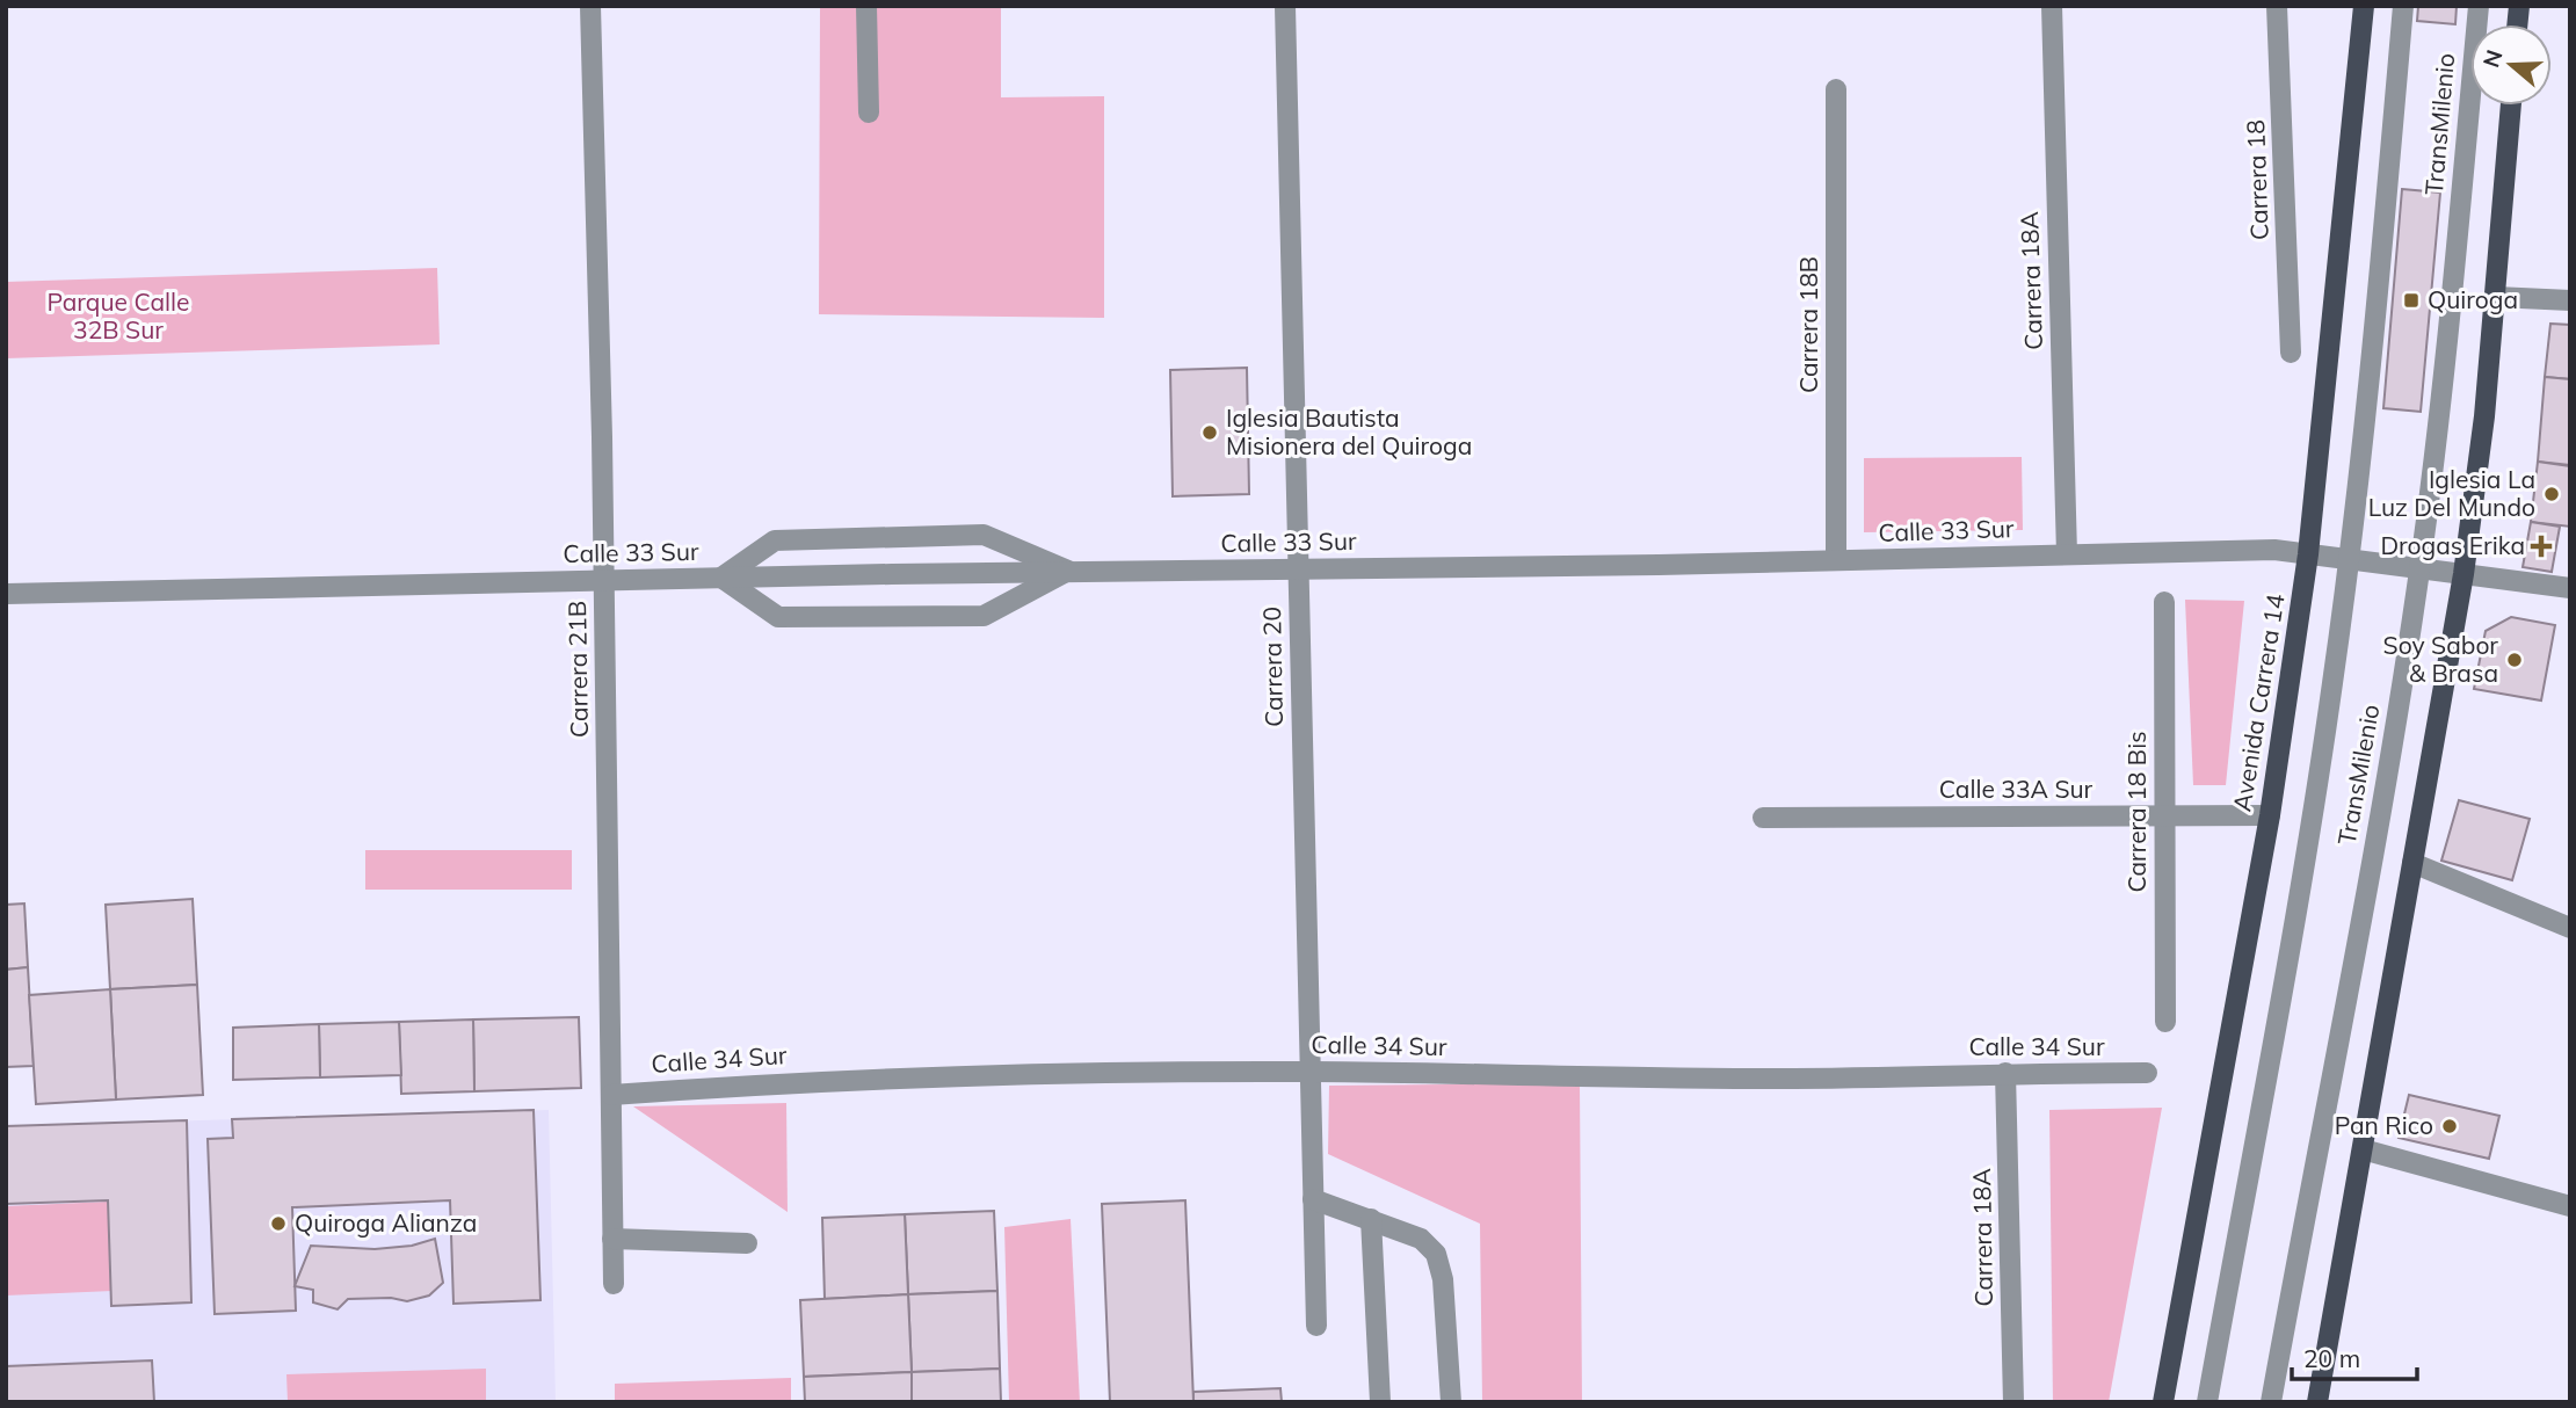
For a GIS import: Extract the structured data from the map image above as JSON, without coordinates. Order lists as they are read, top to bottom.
{
  "streets": {
    "main road": ["Avenida Carrera 14"],
    "street": [
      "TransMilenio",
      "Carrera 18",
      "Carrera 18A",
      "Carrera 18B",
      "Calle 33 Sur",
      "Carrera 20",
      "Carrera 21B",
      "Calle 33A Sur",
      "Carrera 18 Bis",
      "Calle 34 Sur"
    ]
  },
  "crossings": [
    ["TransMilenio", "Calle 33 Sur"],
    ["Carrera 18A", "Calle 33 Sur"],
    ["Carrera 18A", "Calle 34 Sur"],
    ["Carrera 18B", "Calle 33 Sur"],
    ["Calle 33 Sur", "Carrera 20"],
    ["Calle 33 Sur", "Carrera 21B"],
    ["Calle 33 Sur", "Avenida Carrera 14"],
    ["Carrera 20", "Calle 34 Sur"],
    ["Carrera 21B", "Calle 34 Sur"],
    ["Avenida Carrera 14", "Calle 33A Sur"],
    ["Calle 33A Sur", "Carrera 18 Bis"]
  ],
  "parks": ["Parque Calle 32B Sur"],
  "places": {
    "transit": ["Quiroga"],
    "other": [
      "Iglesia Bautista Misionera del Quiroga",
      "Iglesia La Luz Del Mundo",
      "Soy Sabor & Brasa",
      "Pan Rico",
      "Quiroga Alianza"
    ],
    "health": ["Drogas Erika"]
  },
  "scale_bar": "20 m",
  "north": "left"
}
